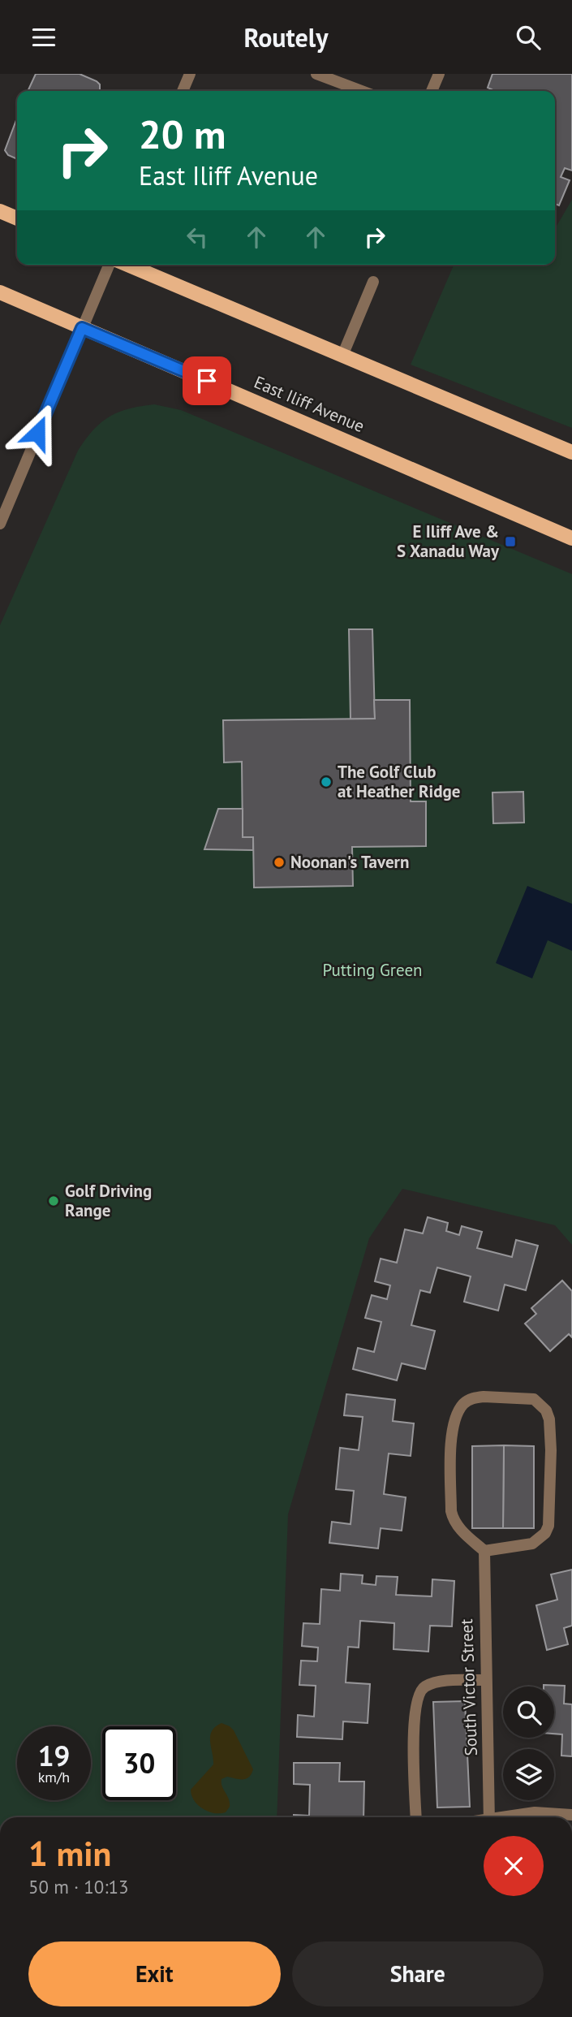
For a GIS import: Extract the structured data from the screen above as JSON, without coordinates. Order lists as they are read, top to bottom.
{
  "streets": {
    "main road": ["East Iliff Avenue"],
    "street": ["South Victor Street"]
  },
  "parks": ["Putting Green"],
  "places": {
    "transit": ["E Iliff Ave & S Xanadu Way"],
    "other": ["The Golf Club at Heather Ridge", "Noonan's Tavern", "Golf Driving Range"]
  },
  "page": {
    "header": "Routely",
    "turn": ["20 m", "East Iliff Avenue"],
    "speed": "19 km/h",
    "limit": "30",
    "heading": ["1 min", "50 m · 10:13"],
    "buttons": ["Exit", "Share"]
  }
}
